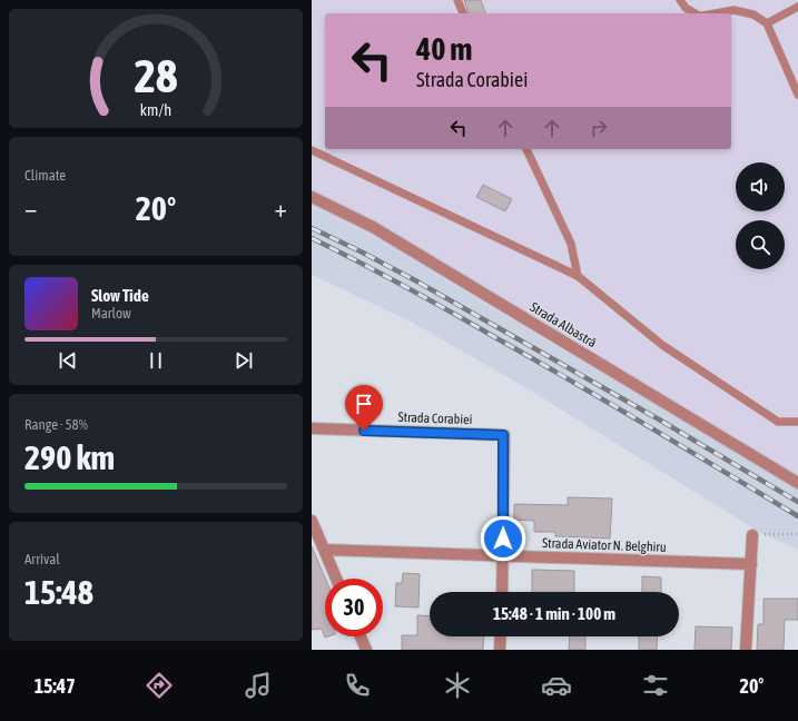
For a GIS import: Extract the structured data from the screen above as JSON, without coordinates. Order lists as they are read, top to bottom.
{
  "streets": {
    "street": ["Strada Albastră", "Strada Corabiei", "Strada Aviator N. Belghiru"]
  },
  "crossings": [
    ["Strada Corabiei", "Strada Aviator N. Belghiru"]
  ],
  "page": {
    "turn": ["40 m", "Strada Corabiei"],
    "tile": [
      "Climate",
      ["Range · 58%", "290 km"],
      ["Arrival", "15:48"]
    ],
    "heat": ["−", "20°", "+"],
    "song": ["Slow Tide", "Marlow"],
    "limit": "30",
    "trip": "15:48 · 1 min · 100 m",
    "tabs": ["15:47", "20°"],
    "gauge": ["28", "km/h"]
  }
}
